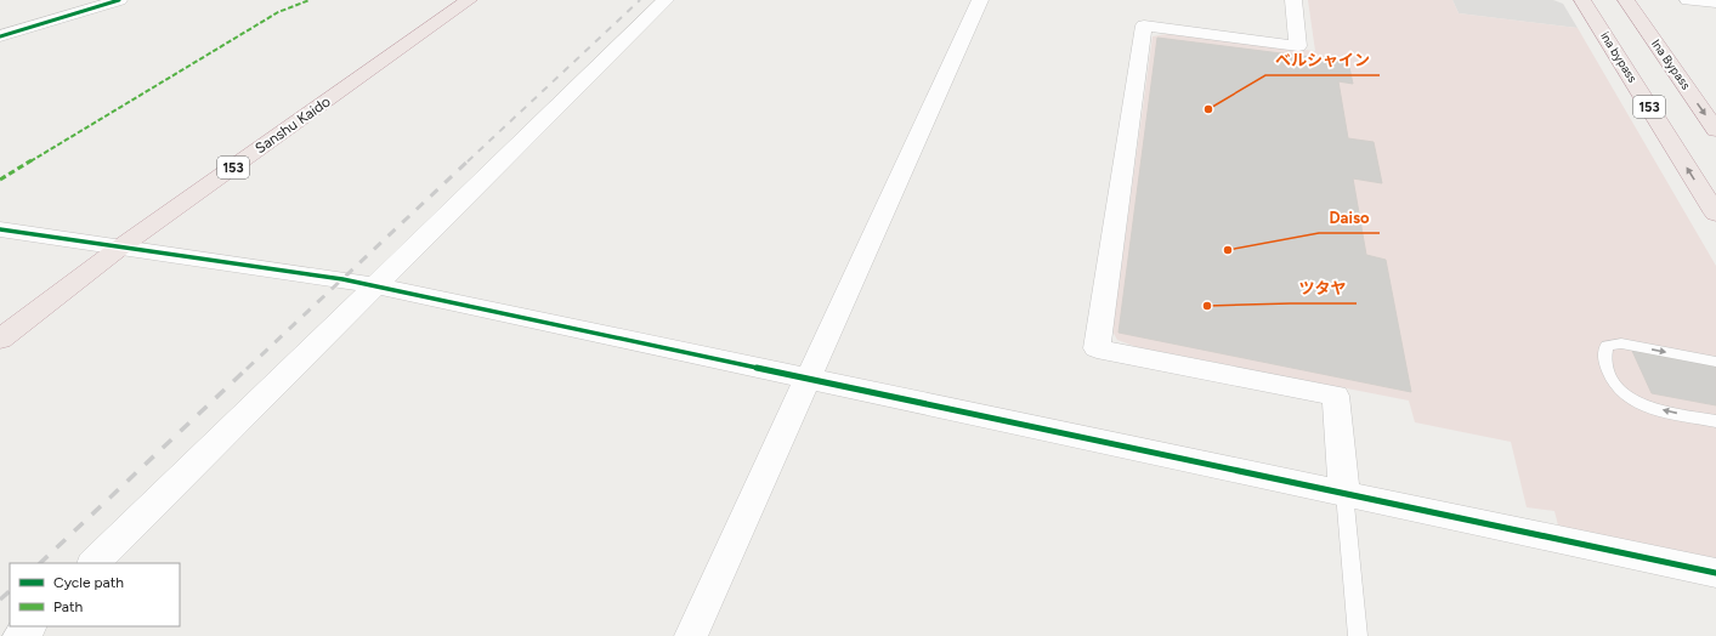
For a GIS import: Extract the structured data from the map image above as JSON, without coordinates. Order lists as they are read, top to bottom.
{
  "streets": {
    "highway": [
      "ina bypass",
      "Ina Bypass",
      "153",
      "Sanshu Kaido"
    ]
  },
  "one_way": ["ina bypass", "Ina Bypass"],
  "places": ["ベルシャイン", "Daiso", "ツタヤ"],
  "legend": ["Cycle path", "Path"]
}
